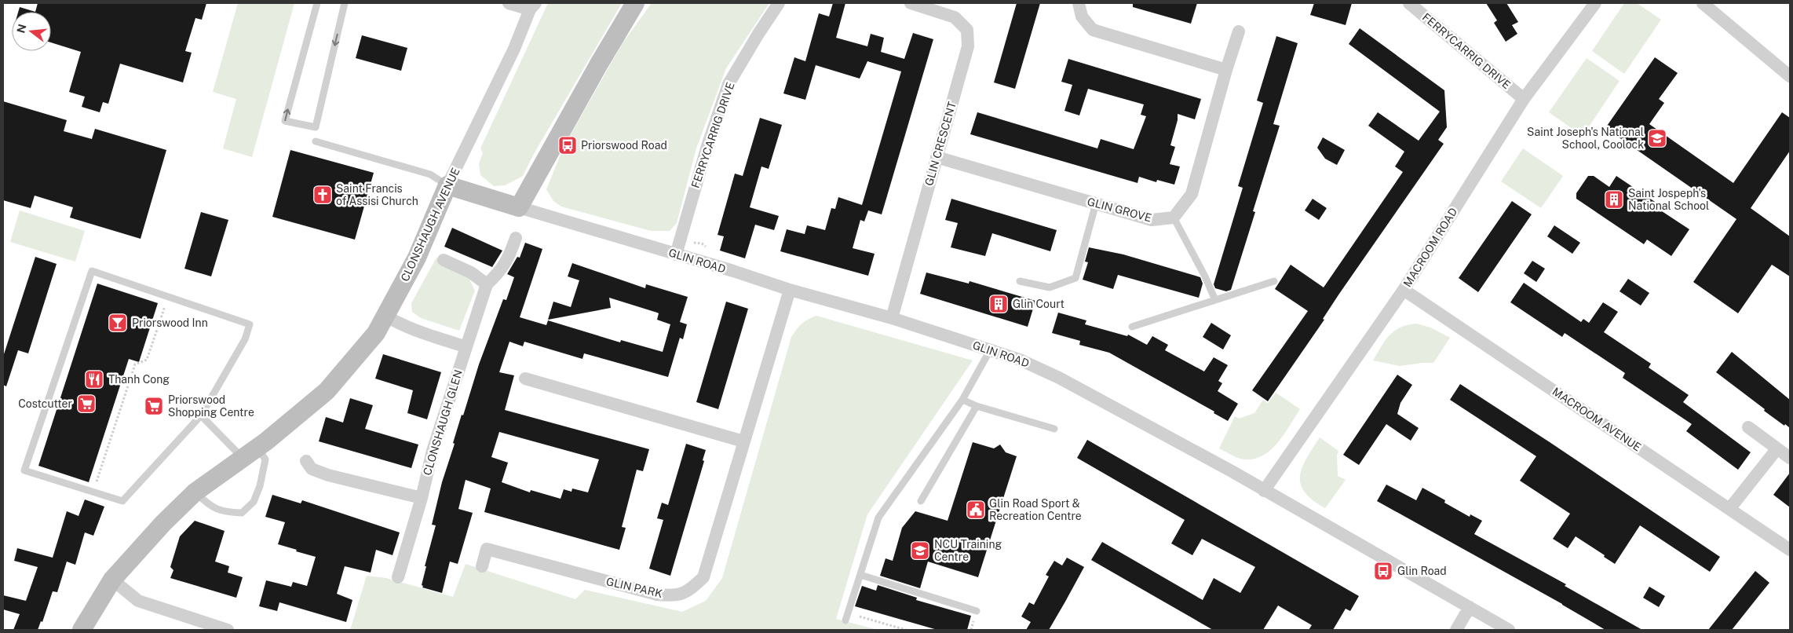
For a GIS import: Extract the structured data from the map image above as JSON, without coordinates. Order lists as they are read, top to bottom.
{
  "streets": {
    "street": [
      "FERRYCARRIG DRIVE",
      "GLIN CRESCENT",
      "GLIN GROVE",
      "CLONSHAUGH AVENUE",
      "MACROOM ROAD",
      "GLIN ROAD",
      "MACROOM AVENUE",
      "CLONSHAUGH GLEN",
      "GLIN PARK"
    ]
  },
  "crossings": [
    ["FERRYCARRIG DRIVE", "MACROOM ROAD"],
    ["FERRYCARRIG DRIVE", "GLIN ROAD"],
    ["GLIN CRESCENT", "GLIN GROVE"],
    ["GLIN CRESCENT", "GLIN ROAD"],
    ["CLONSHAUGH AVENUE", "GLIN ROAD"],
    ["MACROOM ROAD", "GLIN ROAD"],
    ["MACROOM ROAD", "MACROOM AVENUE"],
    ["GLIN ROAD", "GLIN PARK"]
  ],
  "places": {
    "school or university": ["Saint Joseph's National School, Coolock", "NCU Training Centre"],
    "bus stop": ["Priorswood Road", "Glin Road"],
    "church": ["Saint Francis of Assisi Church"],
    "building": ["Saint Jospeph's National School", "Glin Court"],
    "bar": ["Priorswood Inn"],
    "restaurant": ["Thanh Cong"],
    "supermarket": ["Costcutter", "Priorswood Shopping Centre"],
    "public building": ["Glin Road Sport & Recreation Centre"]
  },
  "north": "left"
}
